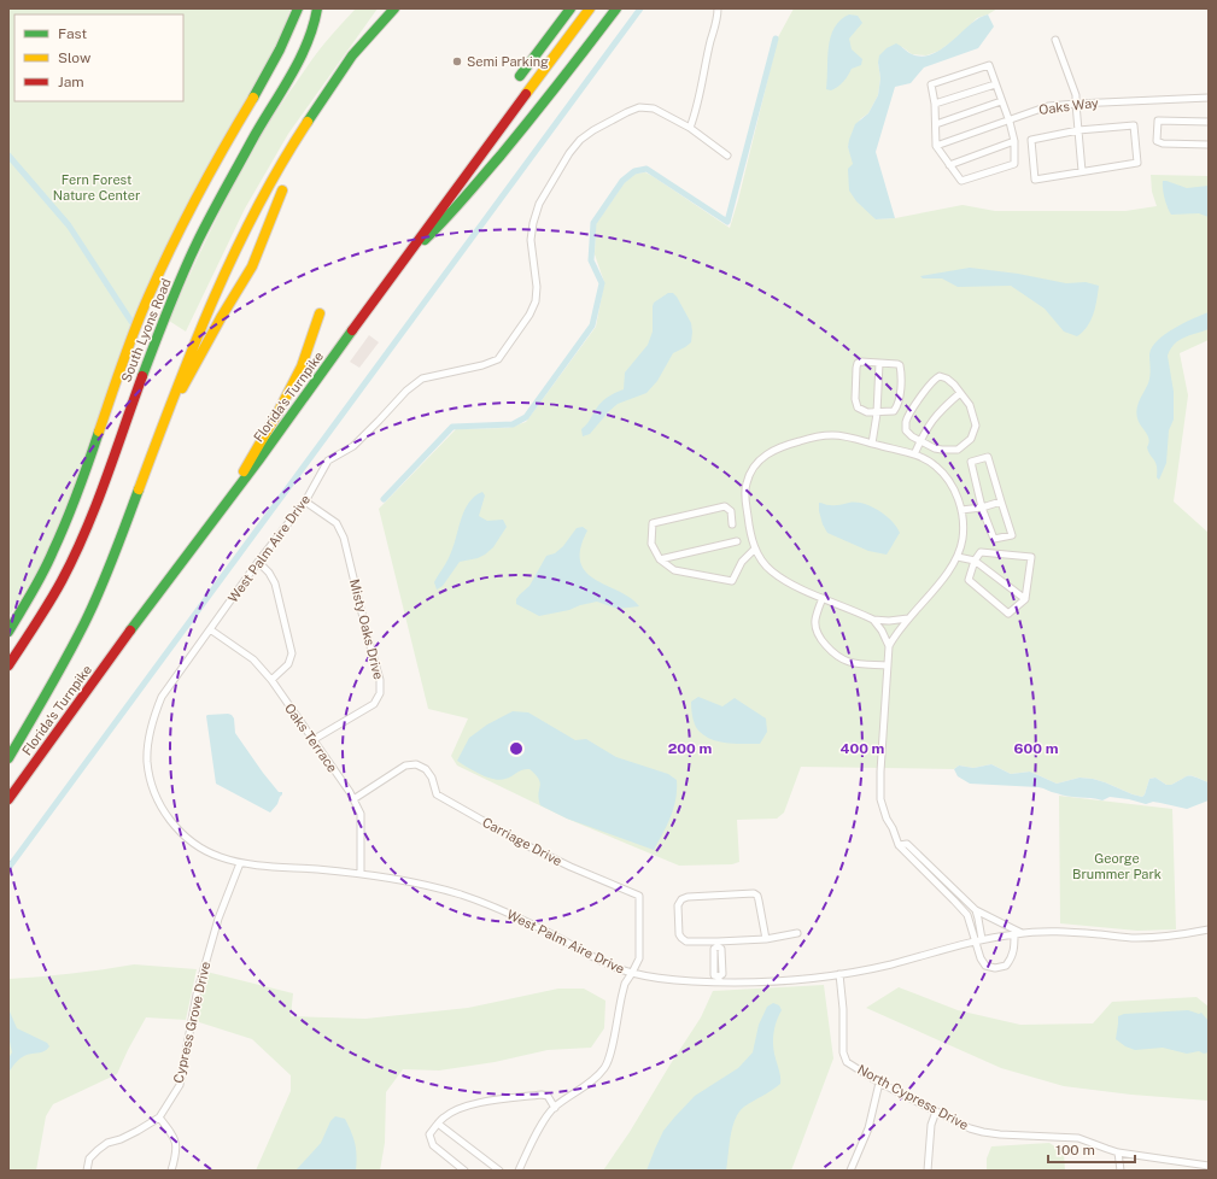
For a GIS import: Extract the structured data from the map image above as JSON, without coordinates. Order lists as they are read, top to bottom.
{
  "streets": {
    "main road": ["South Lyons Road", "Florida's Turnpike"],
    "street": [
      "Oaks Way",
      "West Palm Aire Drive",
      "Misty Oaks Drive",
      "Oaks Terrace",
      "Carriage Drive",
      "Cypress Grove Drive",
      "North Cypress Drive"
    ]
  },
  "crossings": [
    ["West Palm Aire Drive", "Misty Oaks Drive"],
    ["West Palm Aire Drive", "Oaks Terrace"],
    ["West Palm Aire Drive", "Carriage Drive"],
    ["West Palm Aire Drive", "Cypress Grove Drive"],
    ["West Palm Aire Drive", "North Cypress Drive"],
    ["Misty Oaks Drive", "Oaks Terrace"],
    ["Oaks Terrace", "Carriage Drive"]
  ],
  "parks": ["Fern Forest Nature Center", "George Brummer Park"],
  "places": ["Semi Parking"],
  "legend": ["Fast", "Slow", "Jam"],
  "scale_bar": "100 m",
  "rings": ["200 m", "400 m", "600 m"]
}
